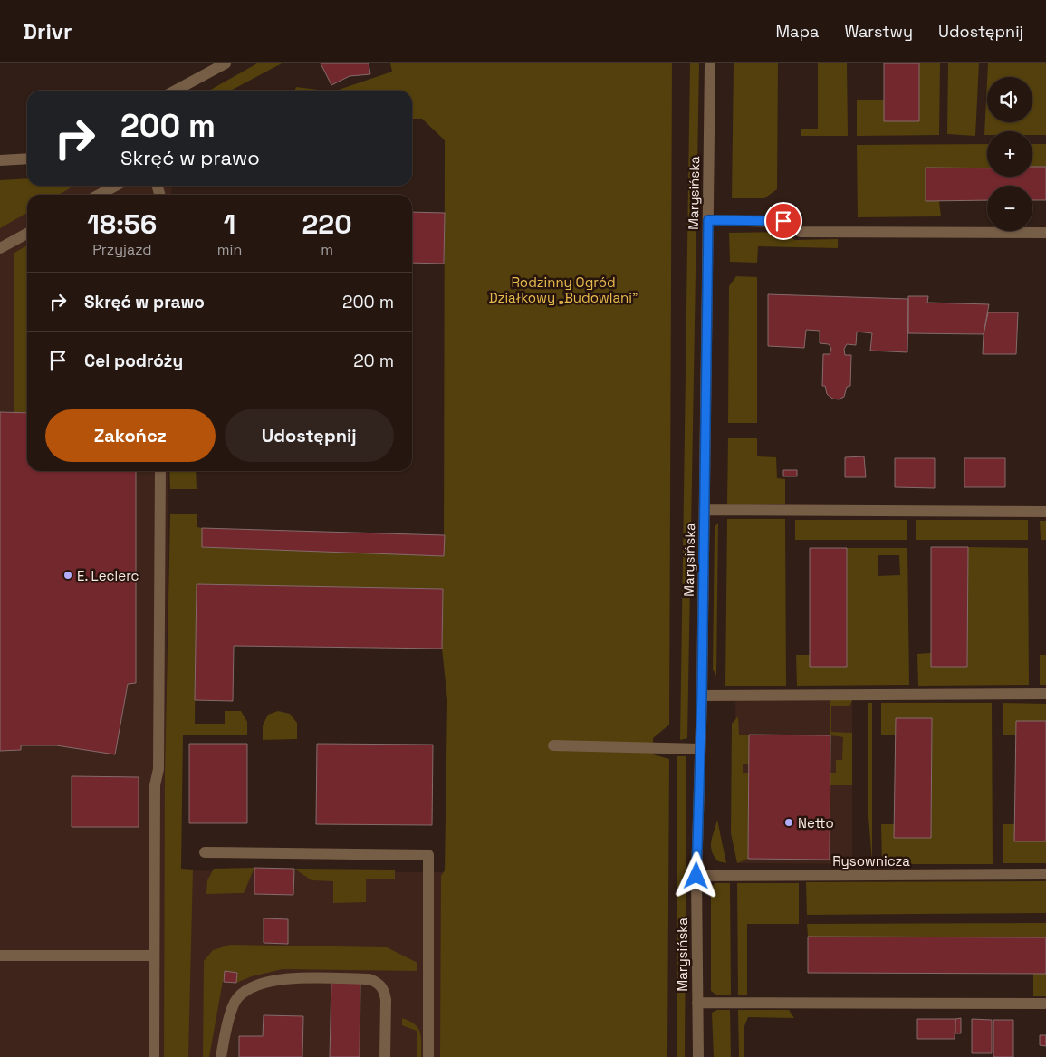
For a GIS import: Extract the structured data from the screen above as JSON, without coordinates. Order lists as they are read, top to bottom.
{
  "streets": {
    "street": ["Marysińska", "Rysownicza"]
  },
  "crossings": [
    ["Marysińska", "Rysownicza"]
  ],
  "parks": ["Rodzinny Ogród Działkowy „Budowlani”"],
  "places": ["E. Leclerc", "Netto"],
  "page": {
    "header": "Drivr",
    "nav": ["Mapa", "Warstwy", "Udostępnij"],
    "map_buttons": ["+", "−"],
    "turn": ["200 m", "Skręć w prawo"],
    "eta": [
      "18:56",
      "Przyjazd",
      "1",
      "min",
      "220",
      "m"
    ],
    "list": [
      {
        "name": "Skręć w prawo",
        "value": "200 m"
      },
      {
        "name": "Cel podróży",
        "value": "20 m"
      }
    ],
    "buttons": ["Zakończ", "Udostępnij"]
  }
}
